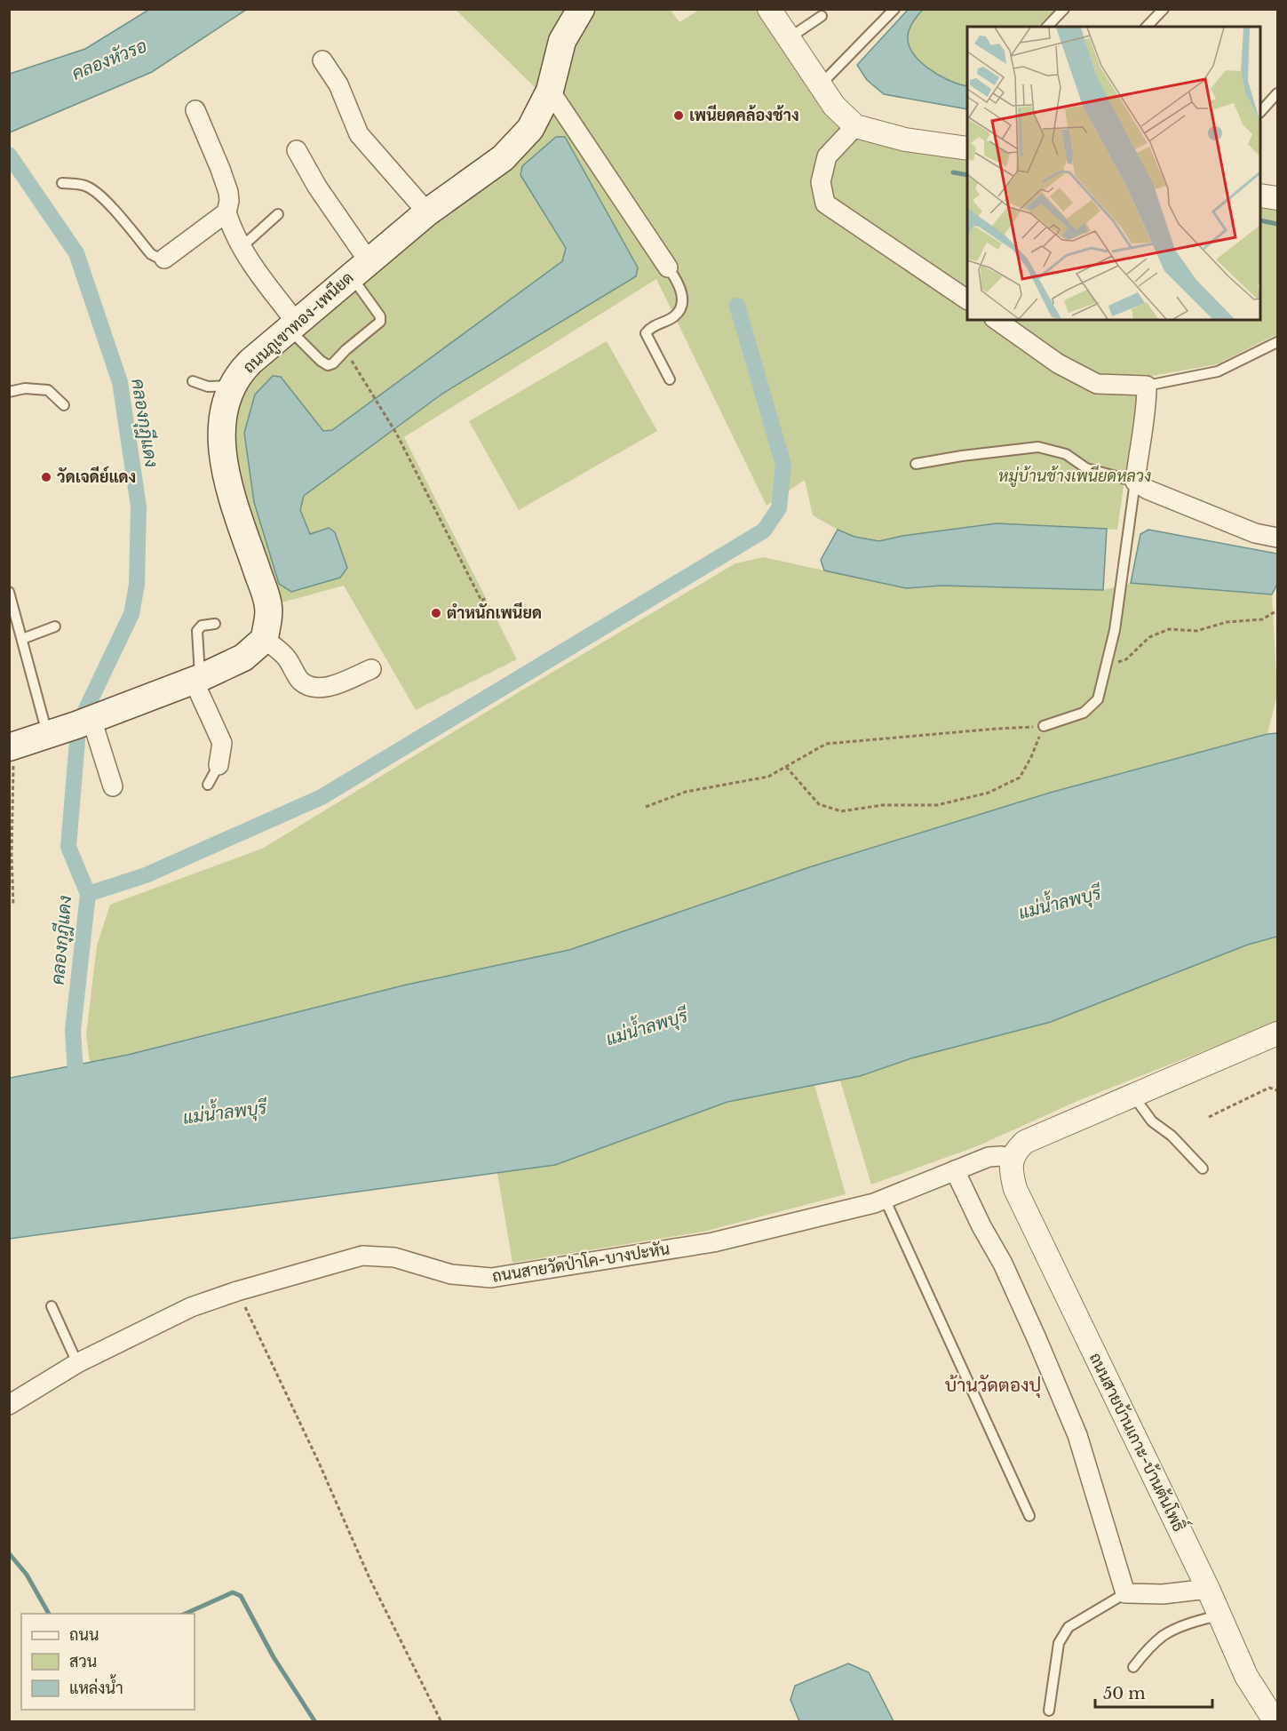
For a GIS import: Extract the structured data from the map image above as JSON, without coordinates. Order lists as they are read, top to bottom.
{
  "streets": {
    "main road": ["ถนนภูเขาทอง-เพนียด"],
    "street": ["ถนนสายวัดป่าโค-บางปะหัน", "ถนนสายบ้านเกาะ-บ้านต้นโพธิ์"]
  },
  "crossings": [
    ["ถนนสายวัดป่าโค-บางปะหัน", "ถนนสายบ้านเกาะ-บ้านต้นโพธิ์"]
  ],
  "districts": ["บ้านวัดตองปุ"],
  "water": ["คลองหัวรอ", "คลองกุฎีแดง", "แม่น้ำลพบุรี"],
  "parks": ["หมู่บ้านช้างเพนียดหลวง"],
  "places": ["เพนียดคล้องช้าง", "วัดเจดีย์แดง", "ตำหนักเพนียด"],
  "legend": ["ถนน", "สวน", "แหล่งน้ำ"],
  "scale_bar": "50 m"
}
